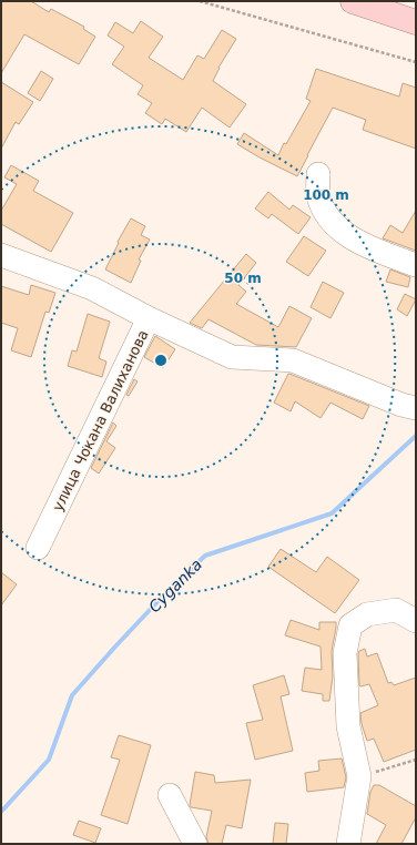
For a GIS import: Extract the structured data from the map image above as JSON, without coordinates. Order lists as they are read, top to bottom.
{
  "streets": {
    "street": ["улица Чокана Валиханова"]
  },
  "water": ["Cyganka"],
  "rings": ["100 m", "50 m"]
}
